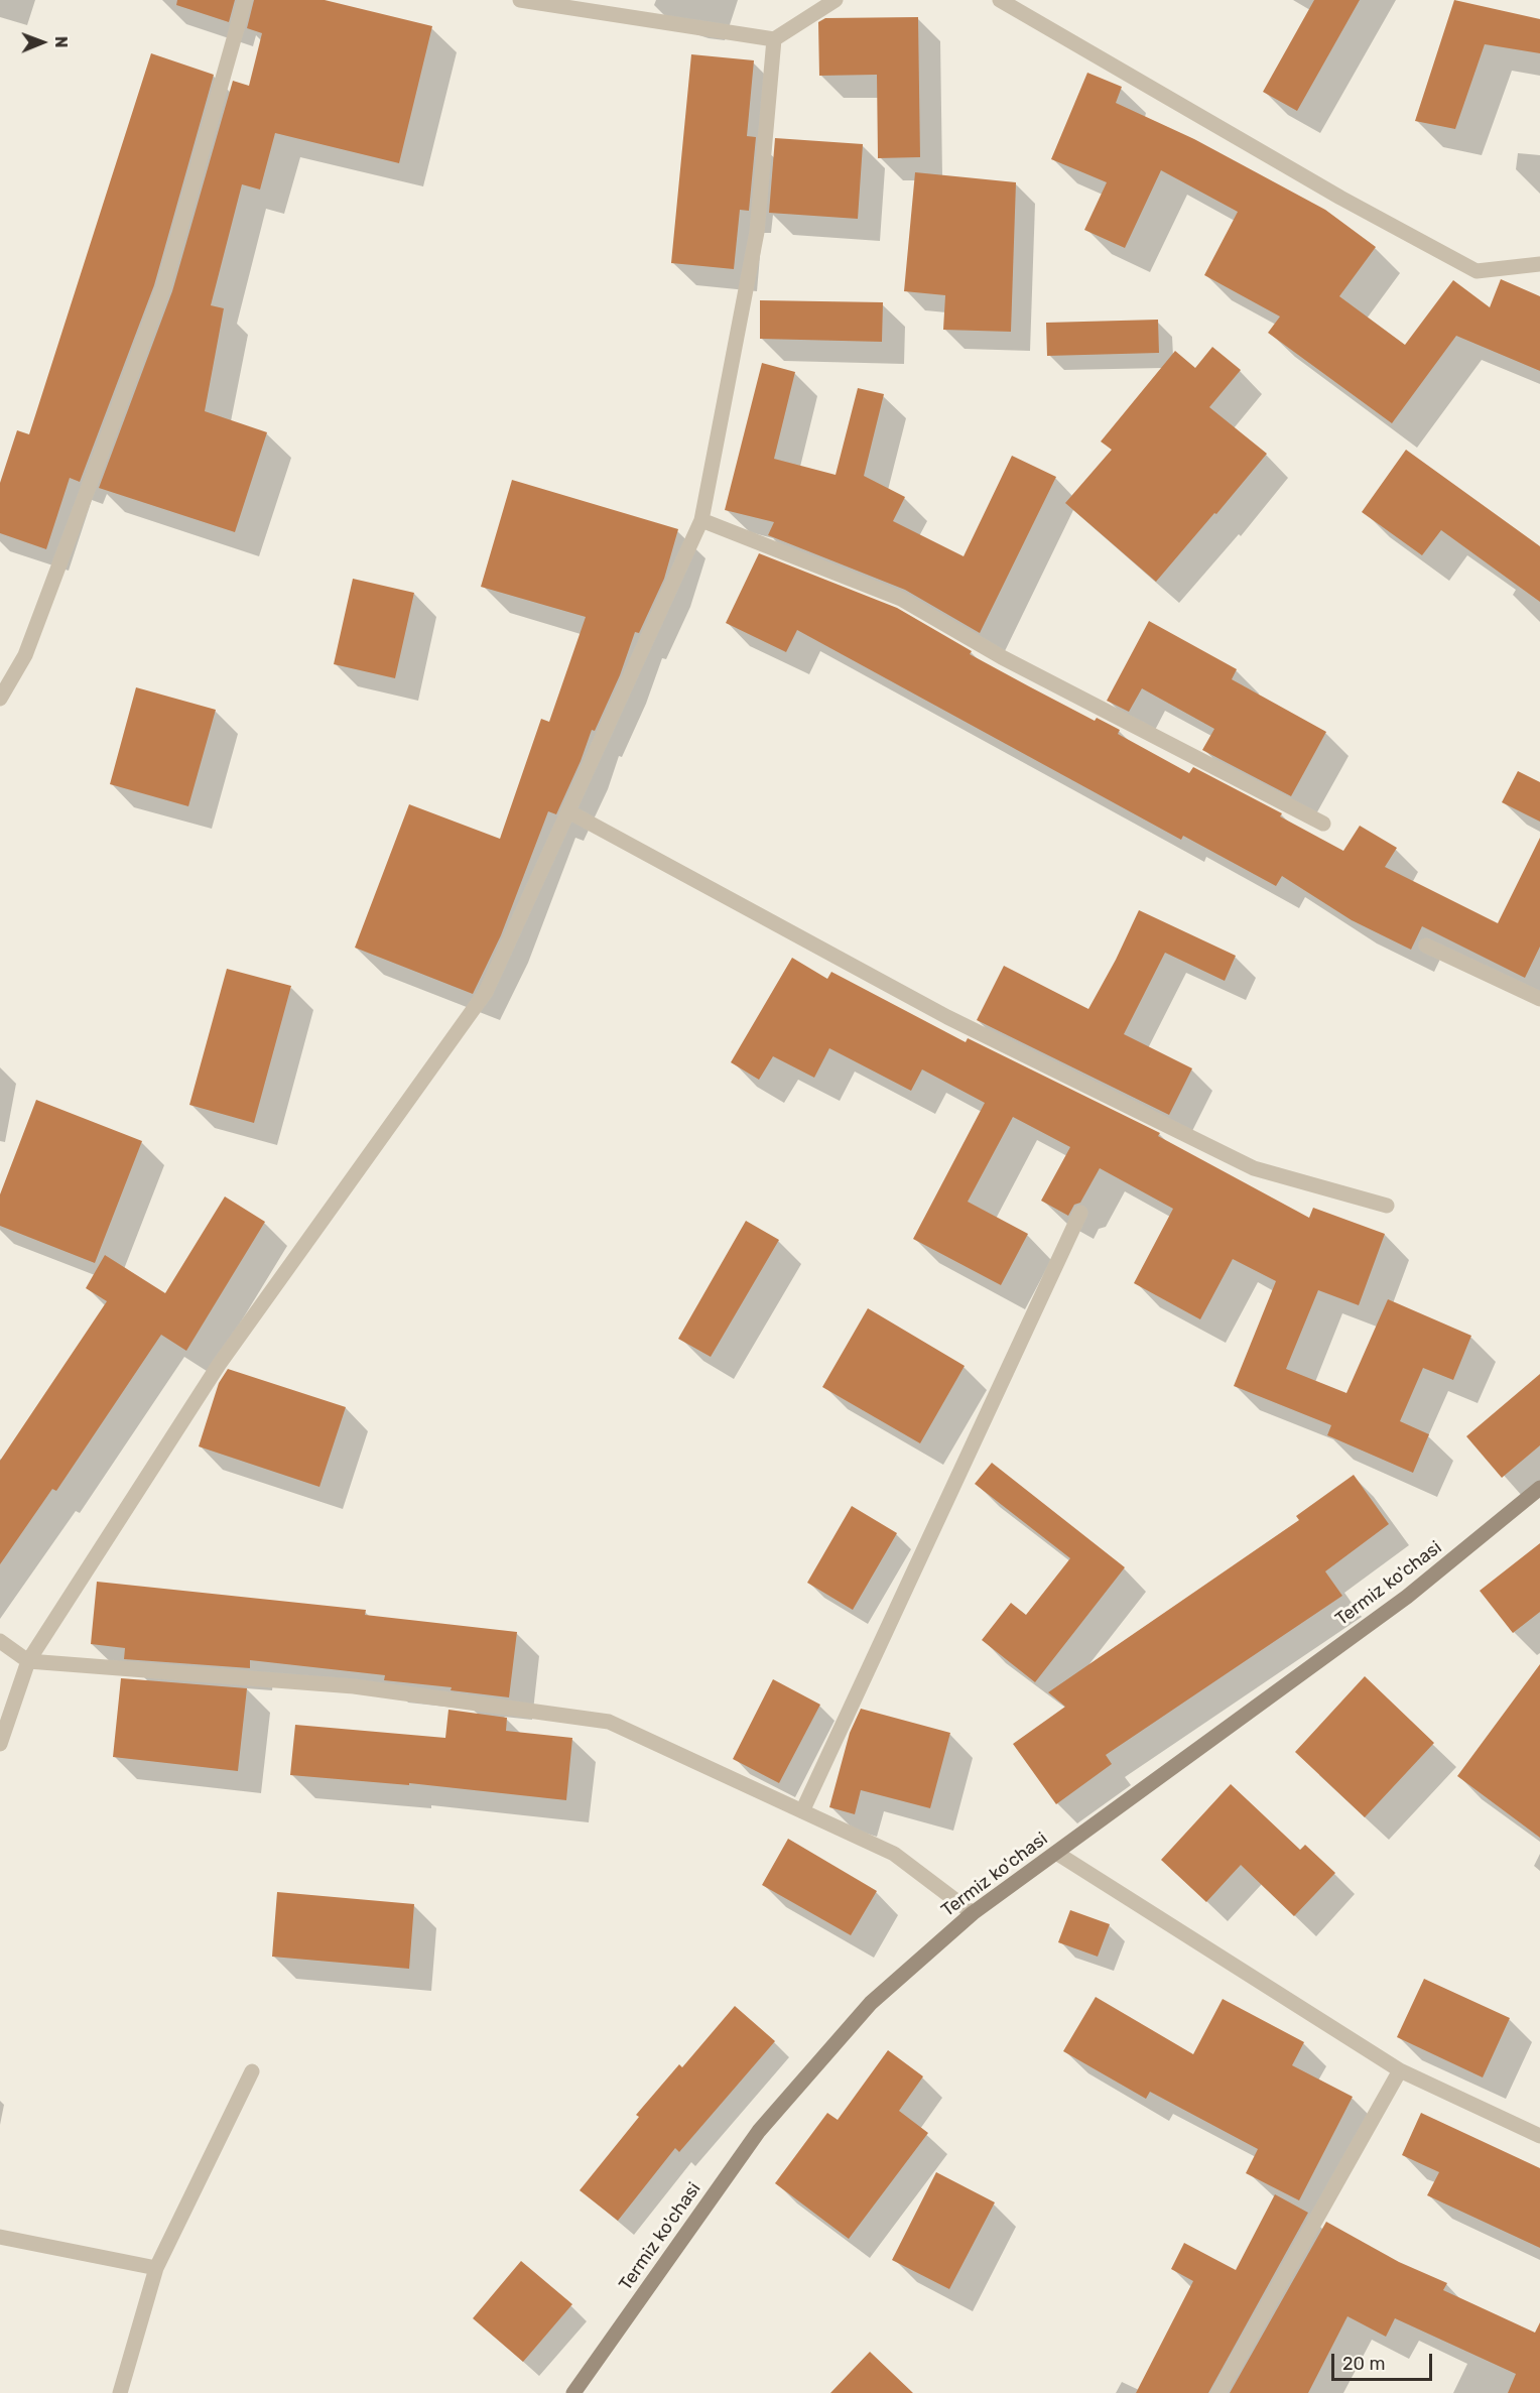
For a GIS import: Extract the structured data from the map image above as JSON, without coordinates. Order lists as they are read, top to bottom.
{
  "streets": {
    "main road": ["Termiz ko'chasi"]
  },
  "scale_bar": "20 m",
  "north": "right"
}
